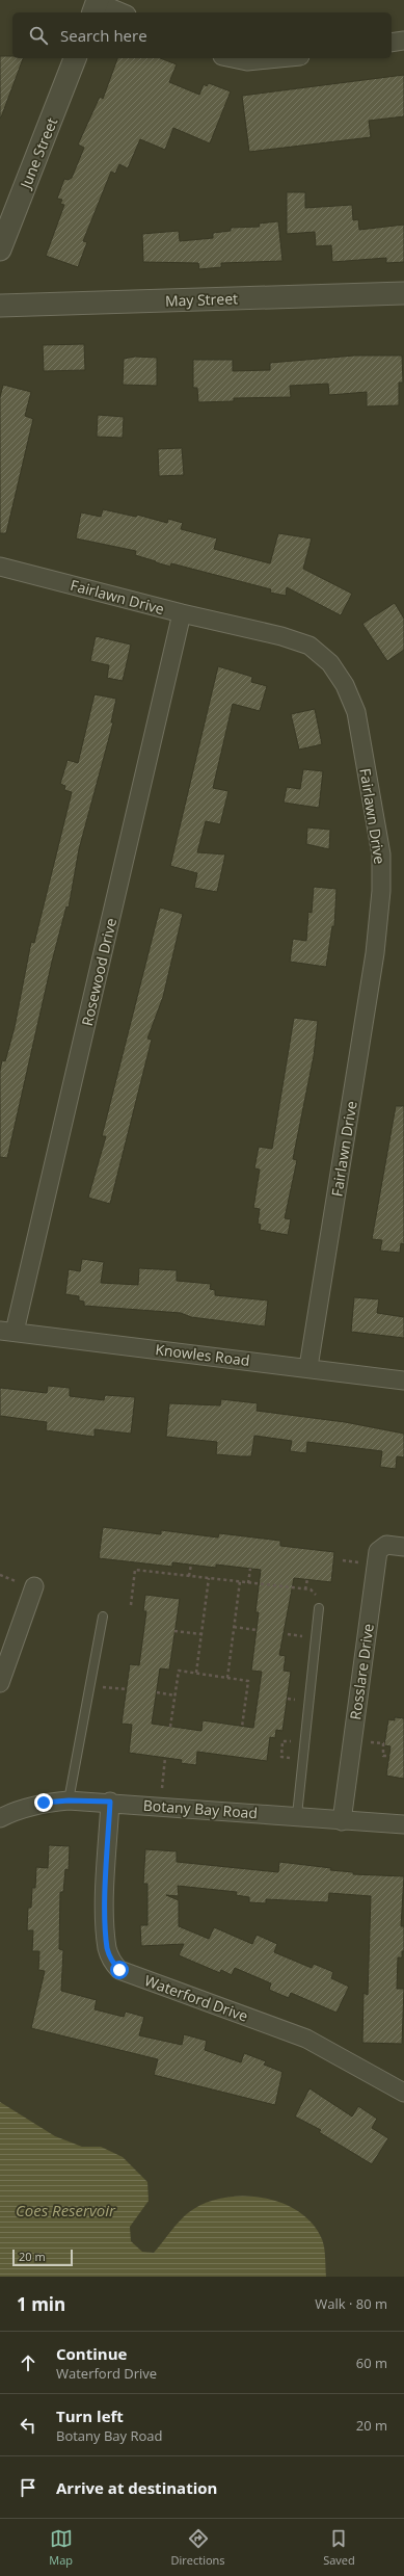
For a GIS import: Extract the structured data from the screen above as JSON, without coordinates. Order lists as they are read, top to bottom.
{
  "streets": {
    "street": [
      "June Street",
      "May Street",
      "Fairlawn Drive",
      "Rosewood Drive",
      "Knowles Road",
      "Rosslare Drive",
      "Botany Bay Road",
      "Waterford Drive"
    ]
  },
  "crossings": [
    ["Fairlawn Drive", "Rosewood Drive"],
    ["Fairlawn Drive", "Knowles Road"],
    ["Rosewood Drive", "Knowles Road"],
    ["Rosslare Drive", "Botany Bay Road"],
    ["Botany Bay Road", "Waterford Drive"]
  ],
  "water": ["Coes Reservoir"],
  "scale_bar": "20 m",
  "page": {
    "search": "Search here",
    "scale": "20 m",
    "heading": ["1 min", "Walk · 80 m"],
    "list": [
      ["Continue", "Waterford Drive", "60 m"],
      ["Turn left", "Botany Bay Road", "20 m"],
      "Arrive at destination"
    ],
    "nav": ["Map", "Directions", "Saved"]
  }
}
